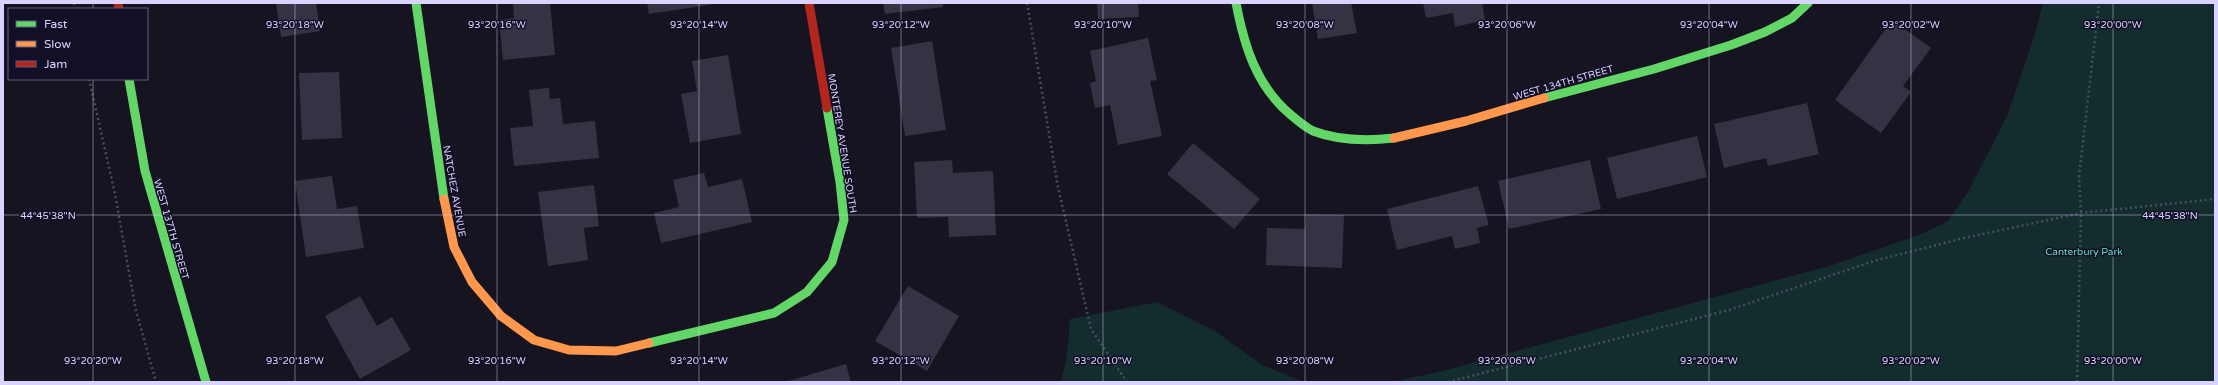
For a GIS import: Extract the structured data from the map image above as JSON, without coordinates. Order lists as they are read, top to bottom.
{
  "streets": {
    "street": [
      "WEST 134TH STREET",
      "MONTEREY AVENUE SOUTH",
      "NATCHEZ AVENUE",
      "WEST 137TH STREET"
    ]
  },
  "crossings": [
    ["MONTEREY AVENUE SOUTH", "NATCHEZ AVENUE"]
  ],
  "parks": ["Canterbury Park"],
  "legend": ["Fast", "Slow", "Jam"],
  "coordinates": [
    "93°20'18\"W",
    "93°20'16\"W",
    "93°20'14\"W",
    "93°20'12\"W",
    "93°20'10\"W",
    "93°20'08\"W",
    "93°20'06\"W",
    "93°20'04\"W",
    "93°20'02\"W",
    "93°20'00\"W",
    "44°45'38\"N",
    "93°20'20\"W"
  ]
}
